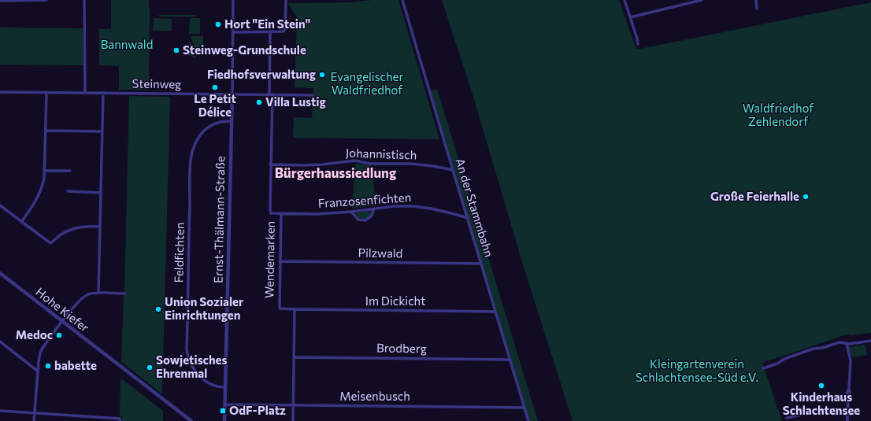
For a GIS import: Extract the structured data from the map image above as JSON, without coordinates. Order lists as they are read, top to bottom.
{
  "streets": {
    "street": [
      "Steinweg",
      "Johannistisch",
      "Franzosenfichten",
      "An der Stammbahn",
      "Ernst-Thälmann-Straße",
      "Feldfichten",
      "Pilzwald",
      "Wendemarken",
      "Im Dickicht",
      "Hohe Kiefer",
      "Brodberg",
      "Meisenbusch"
    ]
  },
  "crossings": [
    ["Steinweg", "Ernst-Thälmann-Straße"],
    ["Steinweg", "Wendemarken"],
    ["Johannistisch", "An der Stammbahn"],
    ["Johannistisch", "Wendemarken"],
    ["Franzosenfichten", "An der Stammbahn"],
    ["Franzosenfichten", "Wendemarken"],
    ["An der Stammbahn", "Pilzwald"],
    ["An der Stammbahn", "Im Dickicht"],
    ["An der Stammbahn", "Brodberg"],
    ["An der Stammbahn", "Meisenbusch"],
    ["Ernst-Thälmann-Straße", "Feldfichten"],
    ["Ernst-Thälmann-Straße", "Meisenbusch"],
    ["Pilzwald", "Wendemarken"],
    ["Wendemarken", "Im Dickicht"]
  ],
  "districts": ["Bürgerhaussiedlung"],
  "parks": [
    "Bannwald",
    "Evangelischer Waldfriedhof",
    "Waldfriedhof Zehlendorf",
    "Kleingartenverein Schlachtensee-Süd e.V."
  ],
  "places": {
    "other": [
      "Hort \"Ein Stein\"",
      "Steinweg-Grundschule",
      "Fiedhofsverwaltung",
      "Le Petit Délice",
      "Villa Lustig",
      "Große Feierhalle",
      "Union Sozialer Einrichtungen",
      "Medoc",
      "babette",
      "Sowjetisches Ehrenmal",
      "Kinderhaus Schlachtensee"
    ],
    "transit": ["OdF-Platz"]
  }
}
